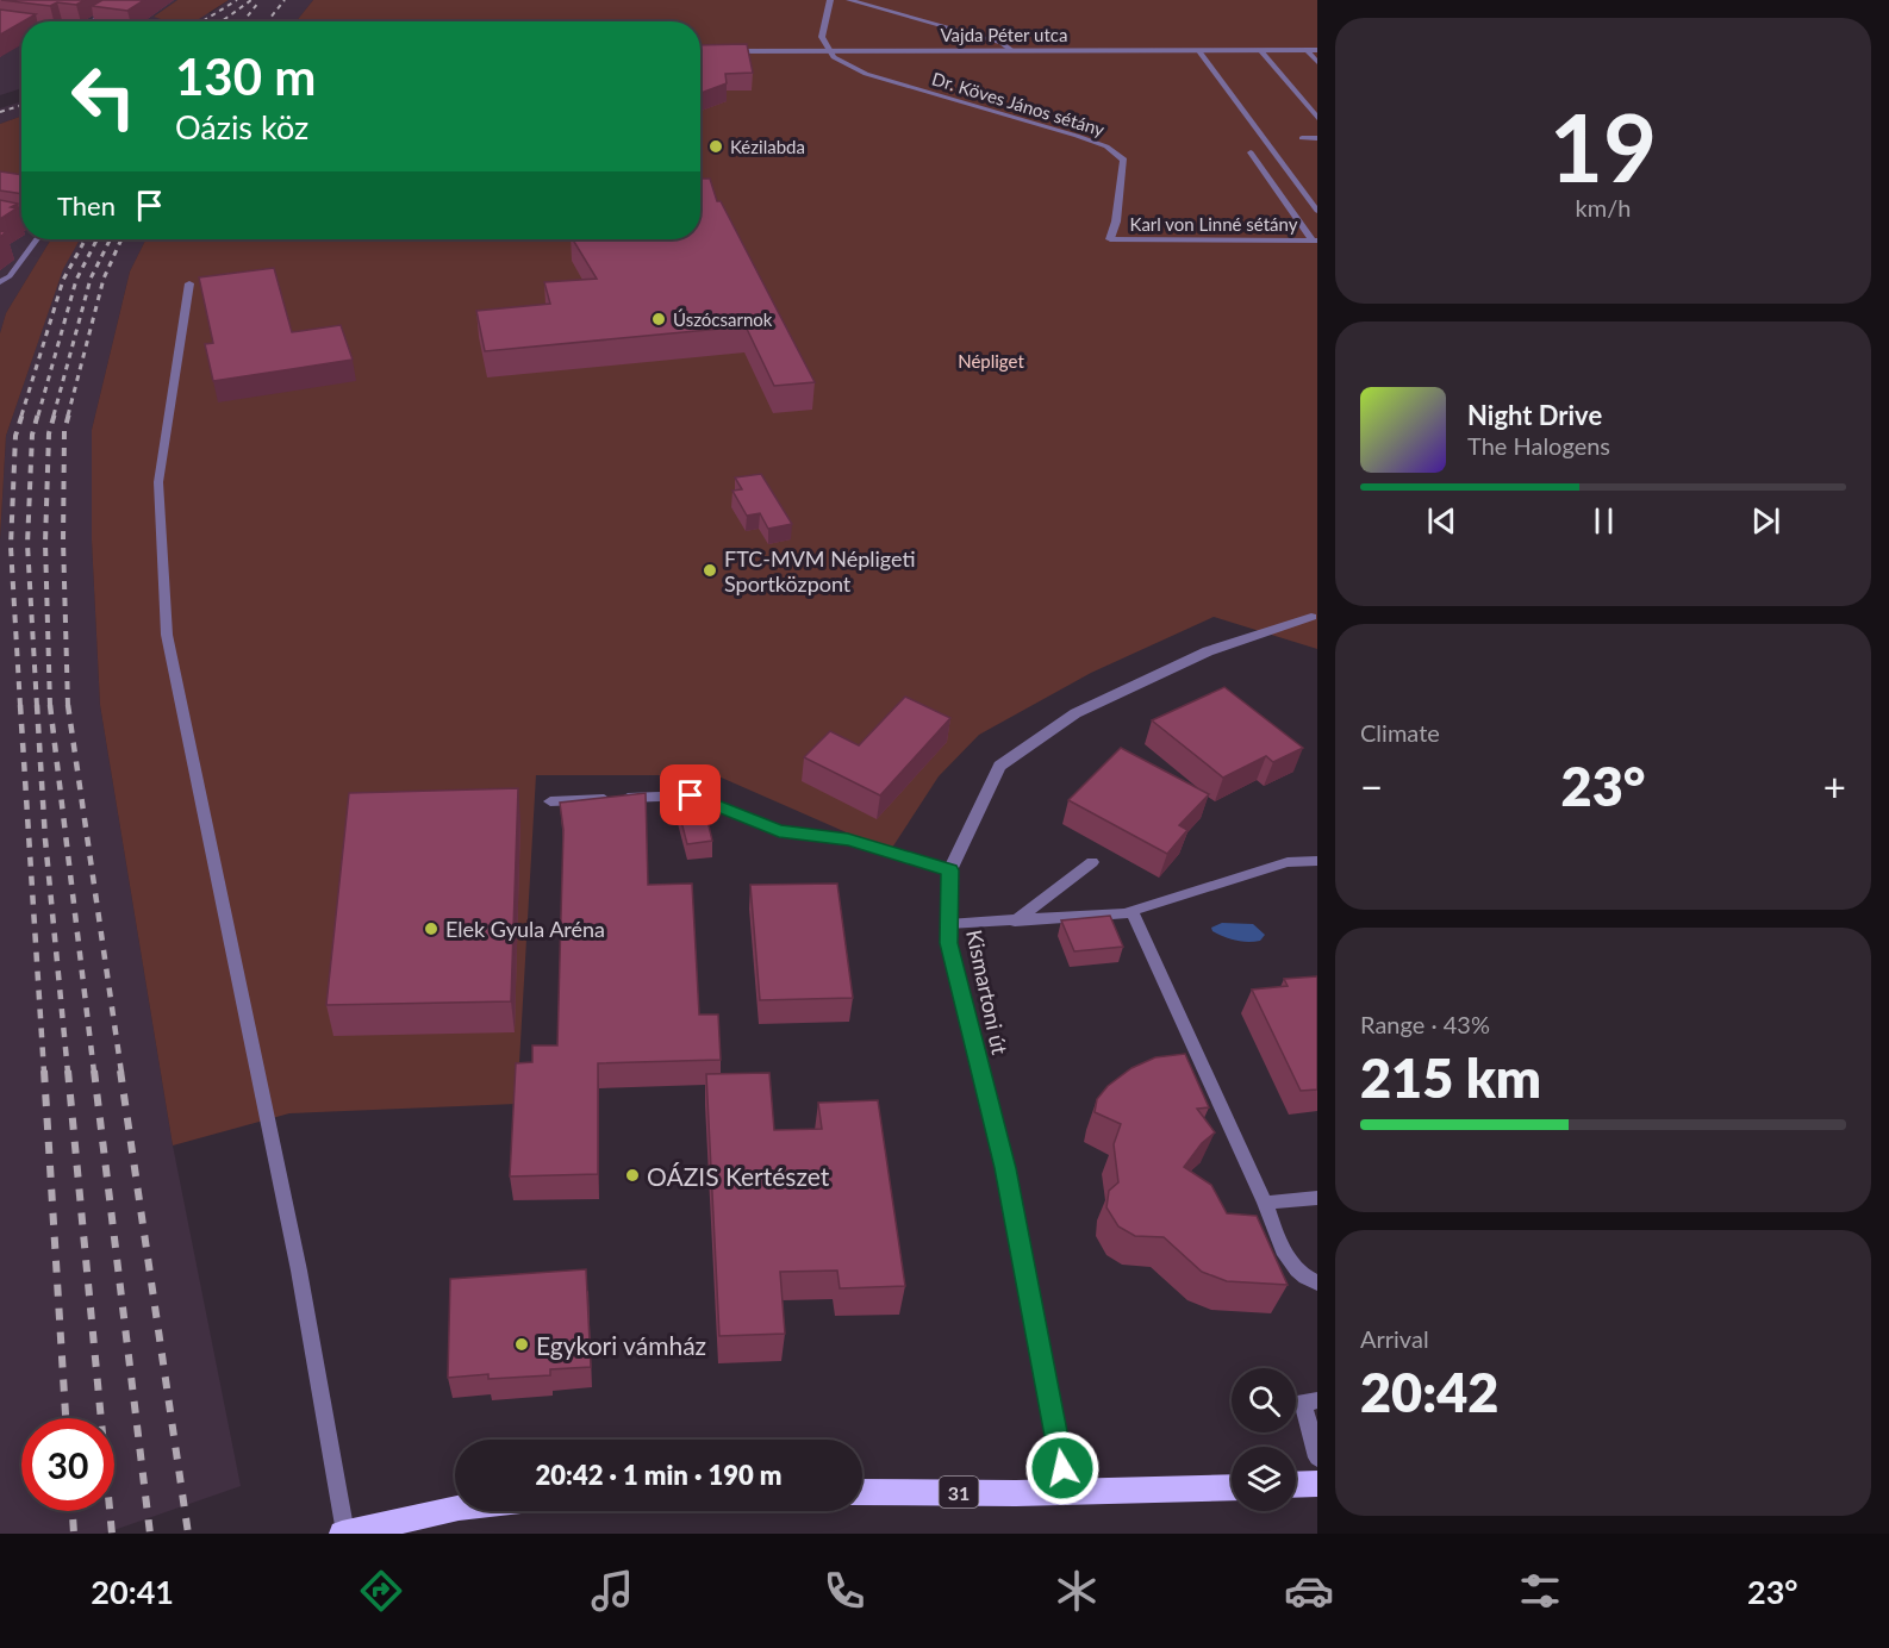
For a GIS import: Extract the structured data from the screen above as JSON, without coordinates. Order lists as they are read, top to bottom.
{
  "streets": {
    "main road": ["31"],
    "street": ["Vajda Péter utca", "Dr. Köves János sétány", "Kismartoni út"],
    "lane": ["Karl von Linné sétány"]
  },
  "crossings": [
    ["Vajda Péter utca", "Dr. Köves János sétány"],
    ["Dr. Köves János sétány", "Karl von Linné sétány"],
    ["Kismartoni út", "31"]
  ],
  "parks": ["Népliget"],
  "places": [
    "Kézilabda",
    "Úszócsarnok",
    "FTC-MVM Népligeti Sportközpont",
    "Elek Gyula Aréna",
    "OÁZIS Kertészet",
    "Egykori vámház"
  ],
  "page": {
    "tile": [
      ["19", "km/h"],
      "Climate",
      ["Range · 43%", "215 km"],
      ["Arrival", "20:42"]
    ],
    "turn": ["130 m", "Oázis köz"],
    "then": "Then",
    "song": ["Night Drive", "The Halogens"],
    "heat": ["−", "23°", "+"],
    "limit": "30",
    "trip": "20:42 · 1 min · 190 m",
    "tabs": ["20:41", "23°"]
  }
}
